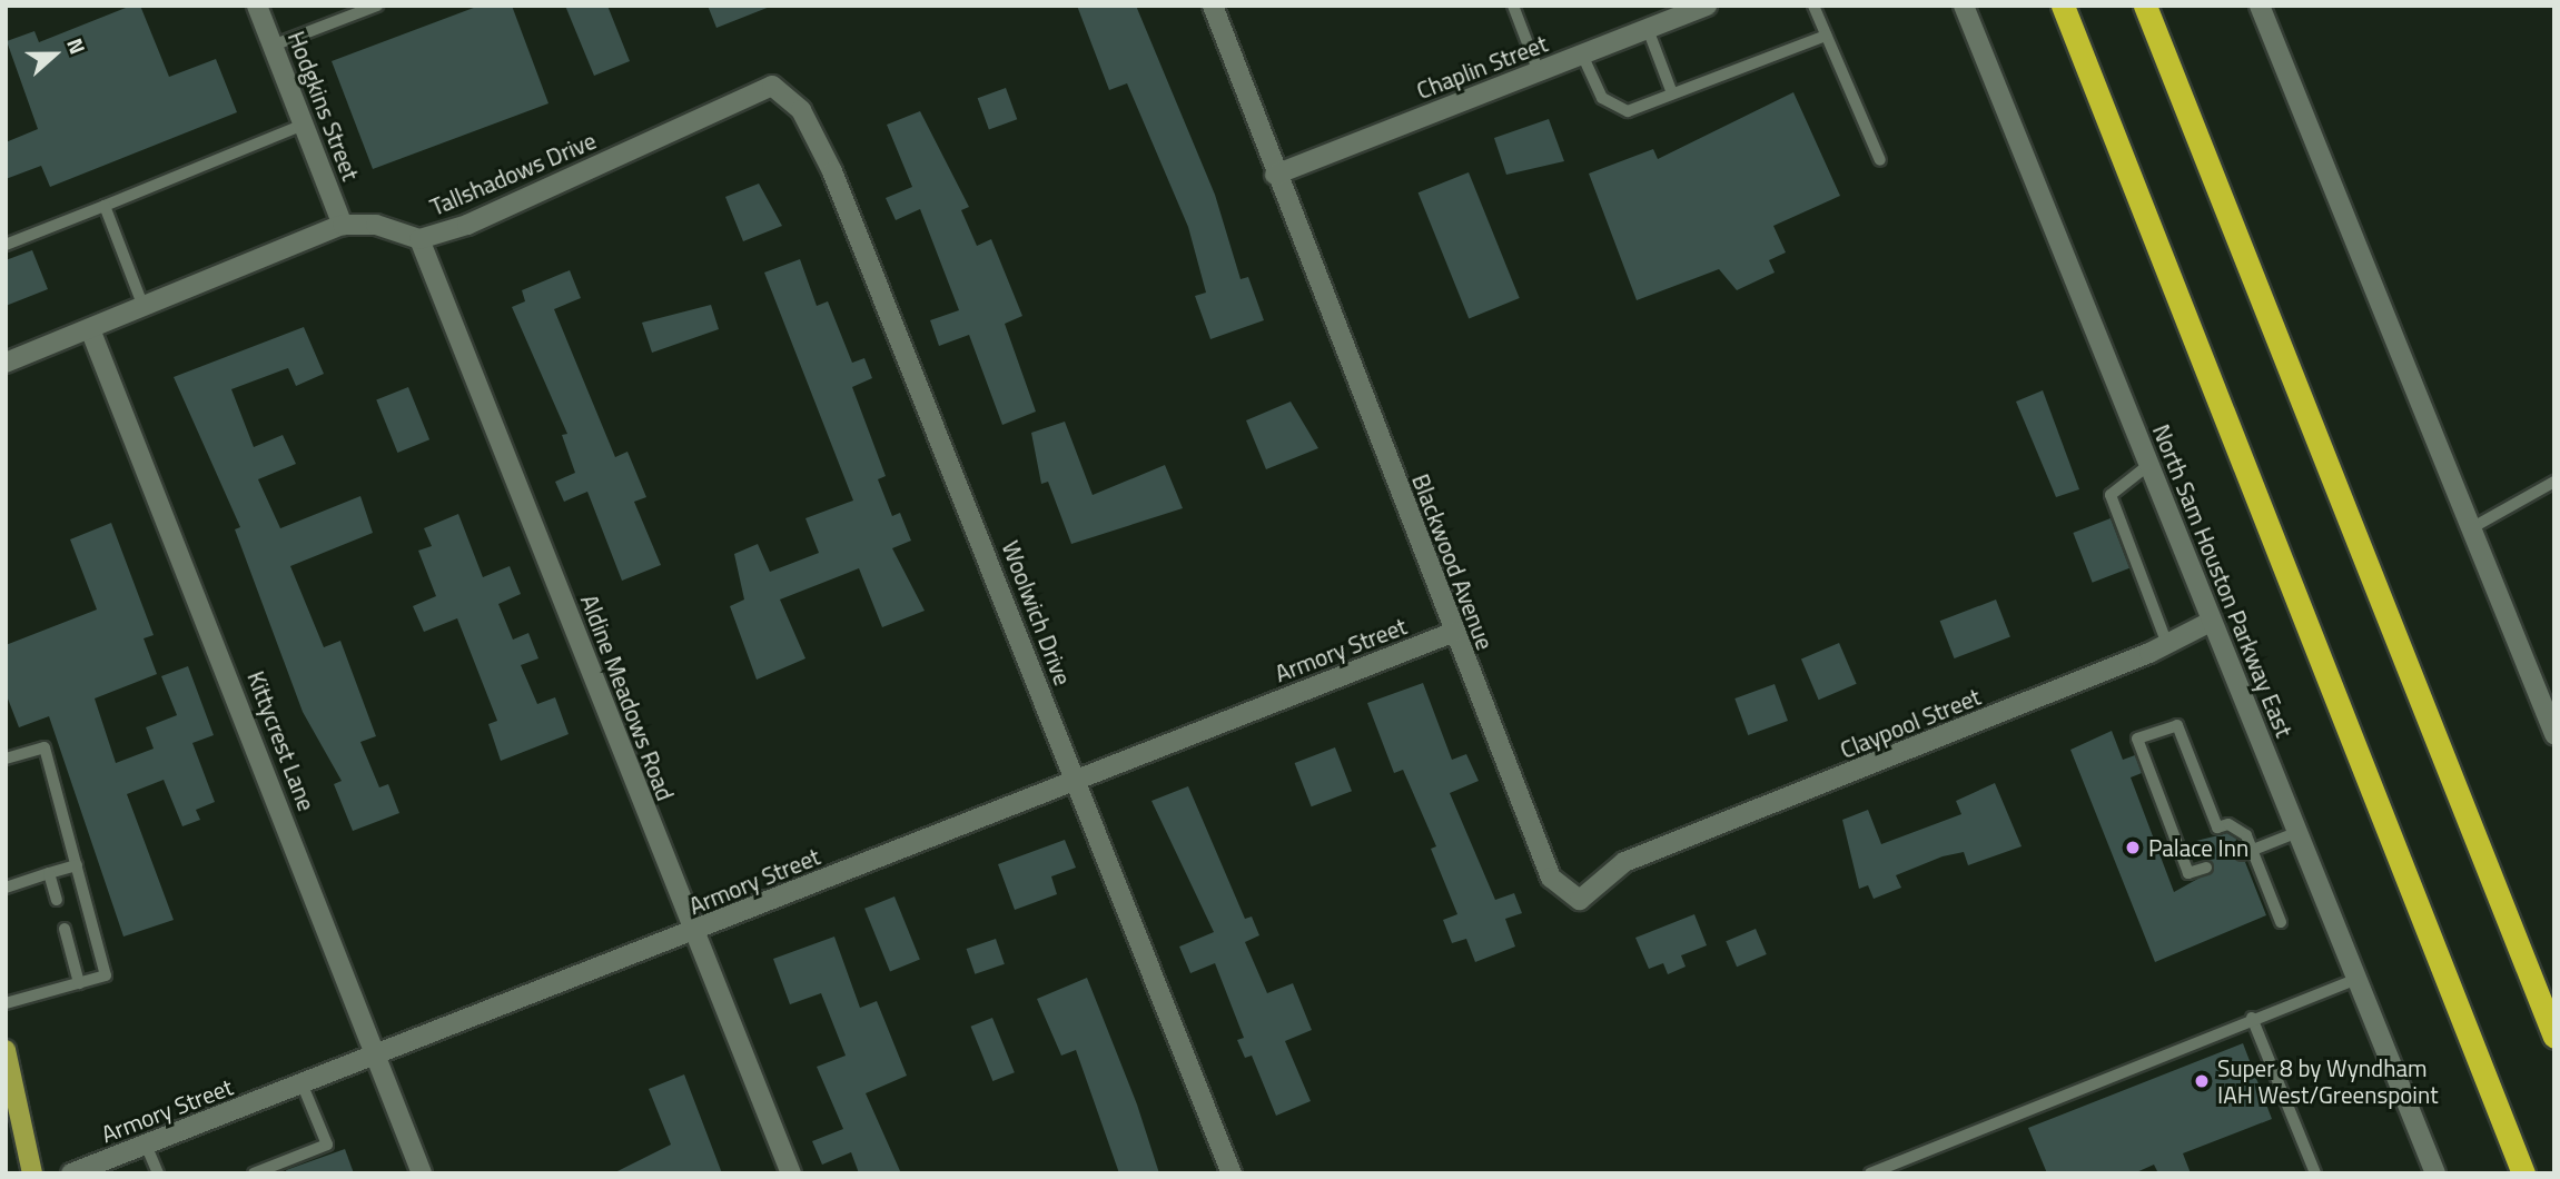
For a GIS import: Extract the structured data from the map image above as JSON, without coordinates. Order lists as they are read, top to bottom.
{
  "streets": {
    "street": [
      "Chaplin Street",
      "Hodgkins Street",
      "Tallshadows Drive",
      "Blackwood Avenue",
      "North Sam Houston Parkway East",
      "Woolwich Drive",
      "Armory Street",
      "Aldine Meadows Road",
      "Claypool Street",
      "Kittycrest Lane"
    ]
  },
  "crossings": [
    ["Chaplin Street", "Blackwood Avenue"],
    ["Hodgkins Street", "Tallshadows Drive"],
    ["Tallshadows Drive", "Woolwich Drive"],
    ["Tallshadows Drive", "Aldine Meadows Road"],
    ["Tallshadows Drive", "Kittycrest Lane"],
    ["Blackwood Avenue", "Armory Street"],
    ["Blackwood Avenue", "Claypool Street"],
    ["North Sam Houston Parkway East", "Claypool Street"],
    ["Woolwich Drive", "Armory Street"],
    ["Armory Street", "Aldine Meadows Road"],
    ["Armory Street", "Kittycrest Lane"]
  ],
  "places": ["Palace Inn", "Super 8 by Wyndham IAH West/Greenspoint"],
  "north": "right"
}
